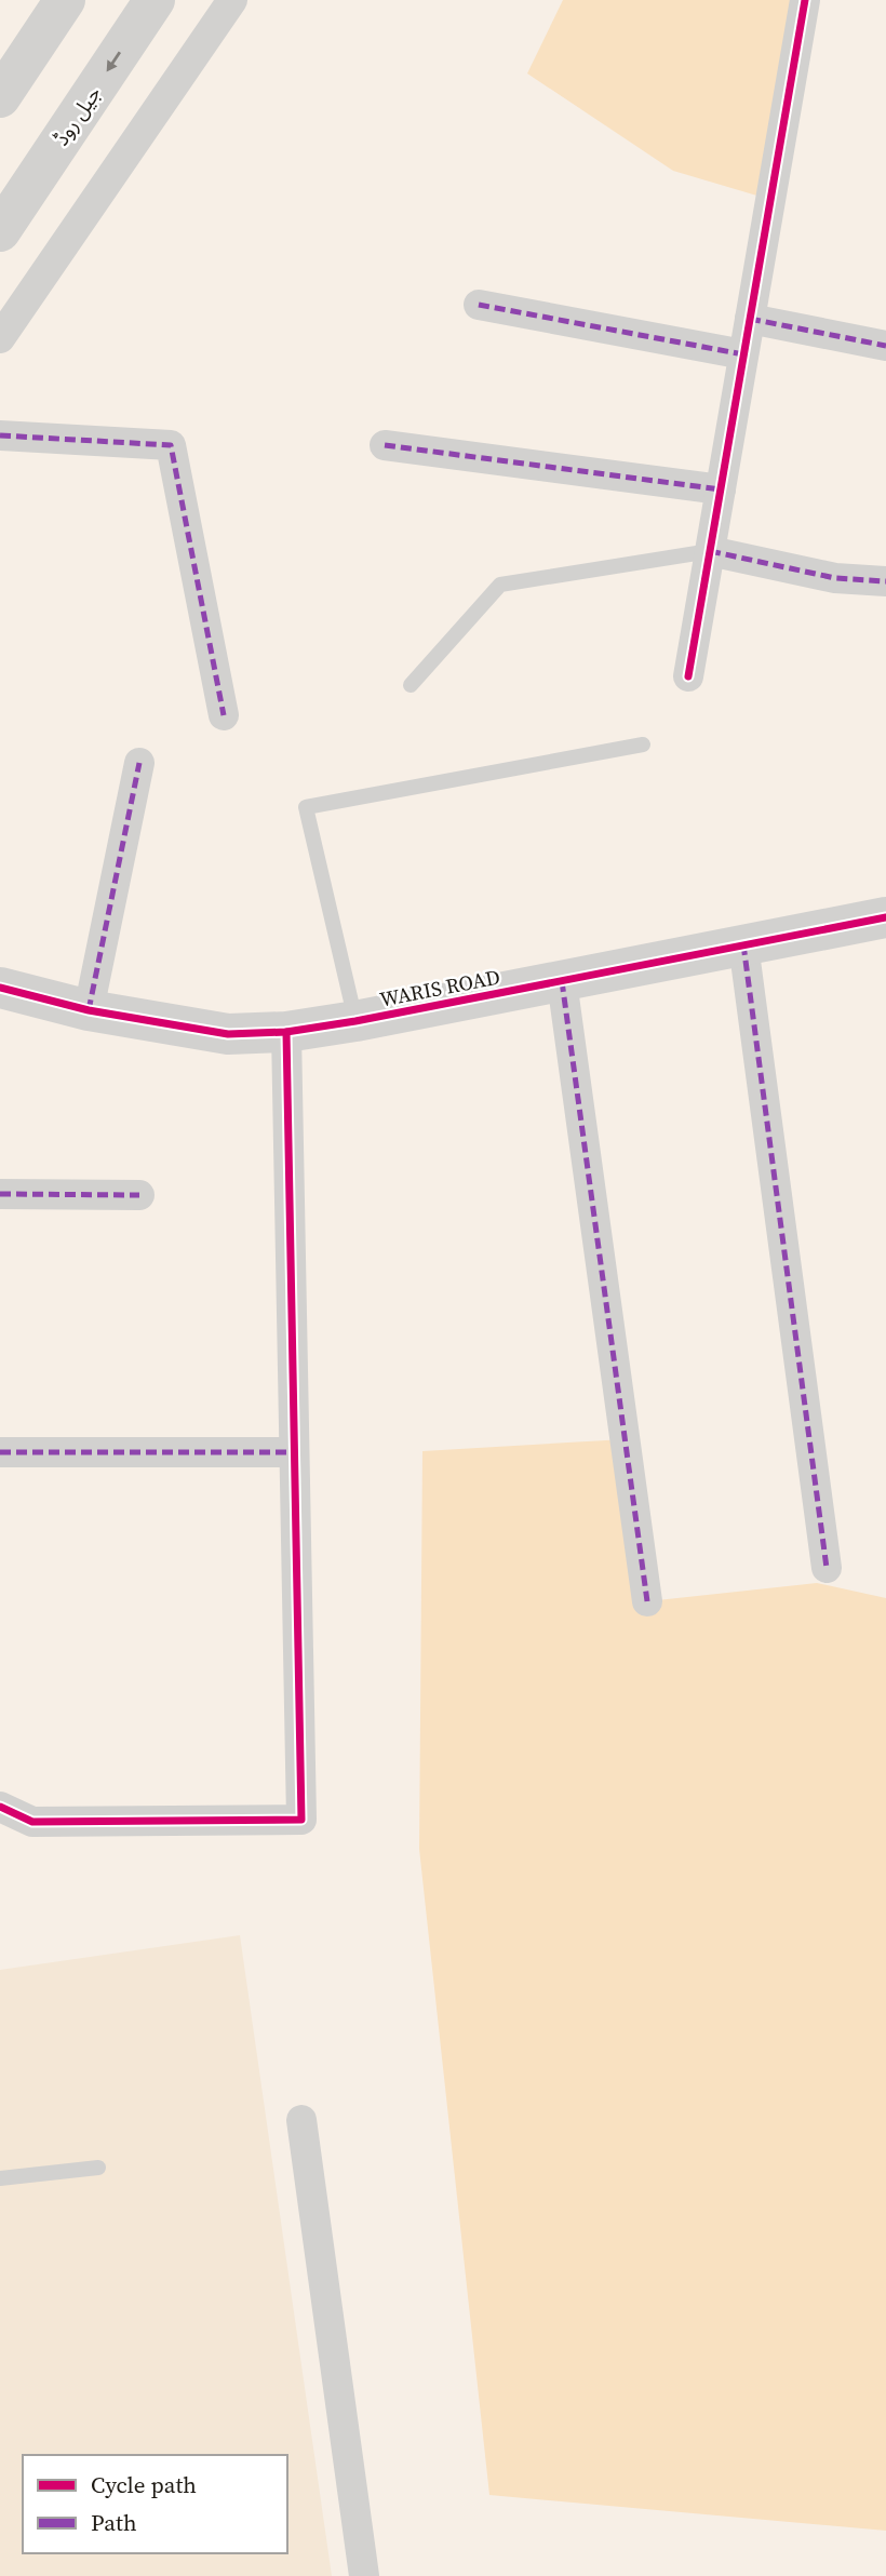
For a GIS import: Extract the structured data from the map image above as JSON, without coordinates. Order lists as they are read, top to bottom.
{
  "streets": {
    "street": ["جیل روڈ", "WARIS ROAD"]
  },
  "legend": ["Cycle path", "Path"]
}
